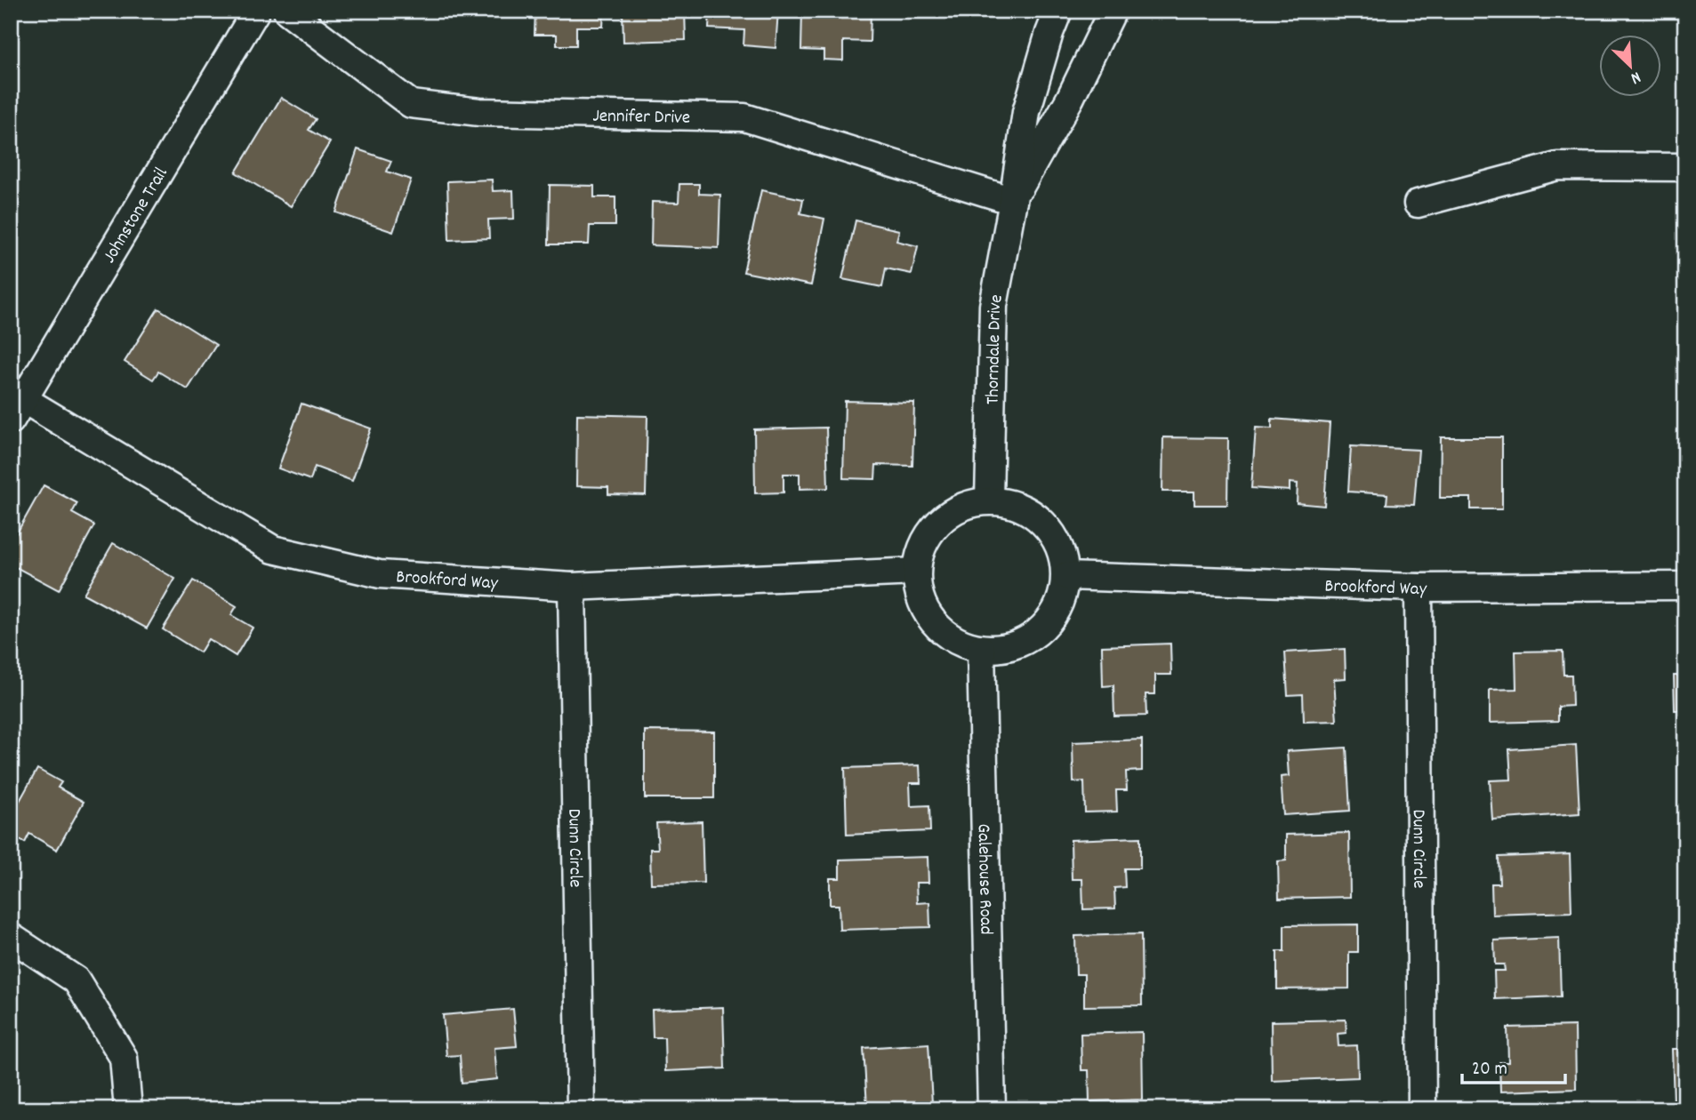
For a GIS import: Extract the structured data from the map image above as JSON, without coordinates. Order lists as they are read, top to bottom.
{
  "streets": {
    "street": [
      "Jennifer Drive",
      "Johnstone Trail",
      "Thorndale Drive",
      "Brookford Way",
      "Dunn Circle",
      "Galehouse Road"
    ]
  },
  "crossings": [
    ["Jennifer Drive", "Thorndale Drive"],
    ["Johnstone Trail", "Brookford Way"],
    ["Thorndale Drive", "Brookford Way"],
    ["Thorndale Drive", "Galehouse Road"],
    ["Brookford Way", "Dunn Circle"],
    ["Brookford Way", "Galehouse Road"]
  ],
  "scale_bar": "20 m",
  "north": "bottom right"
}
